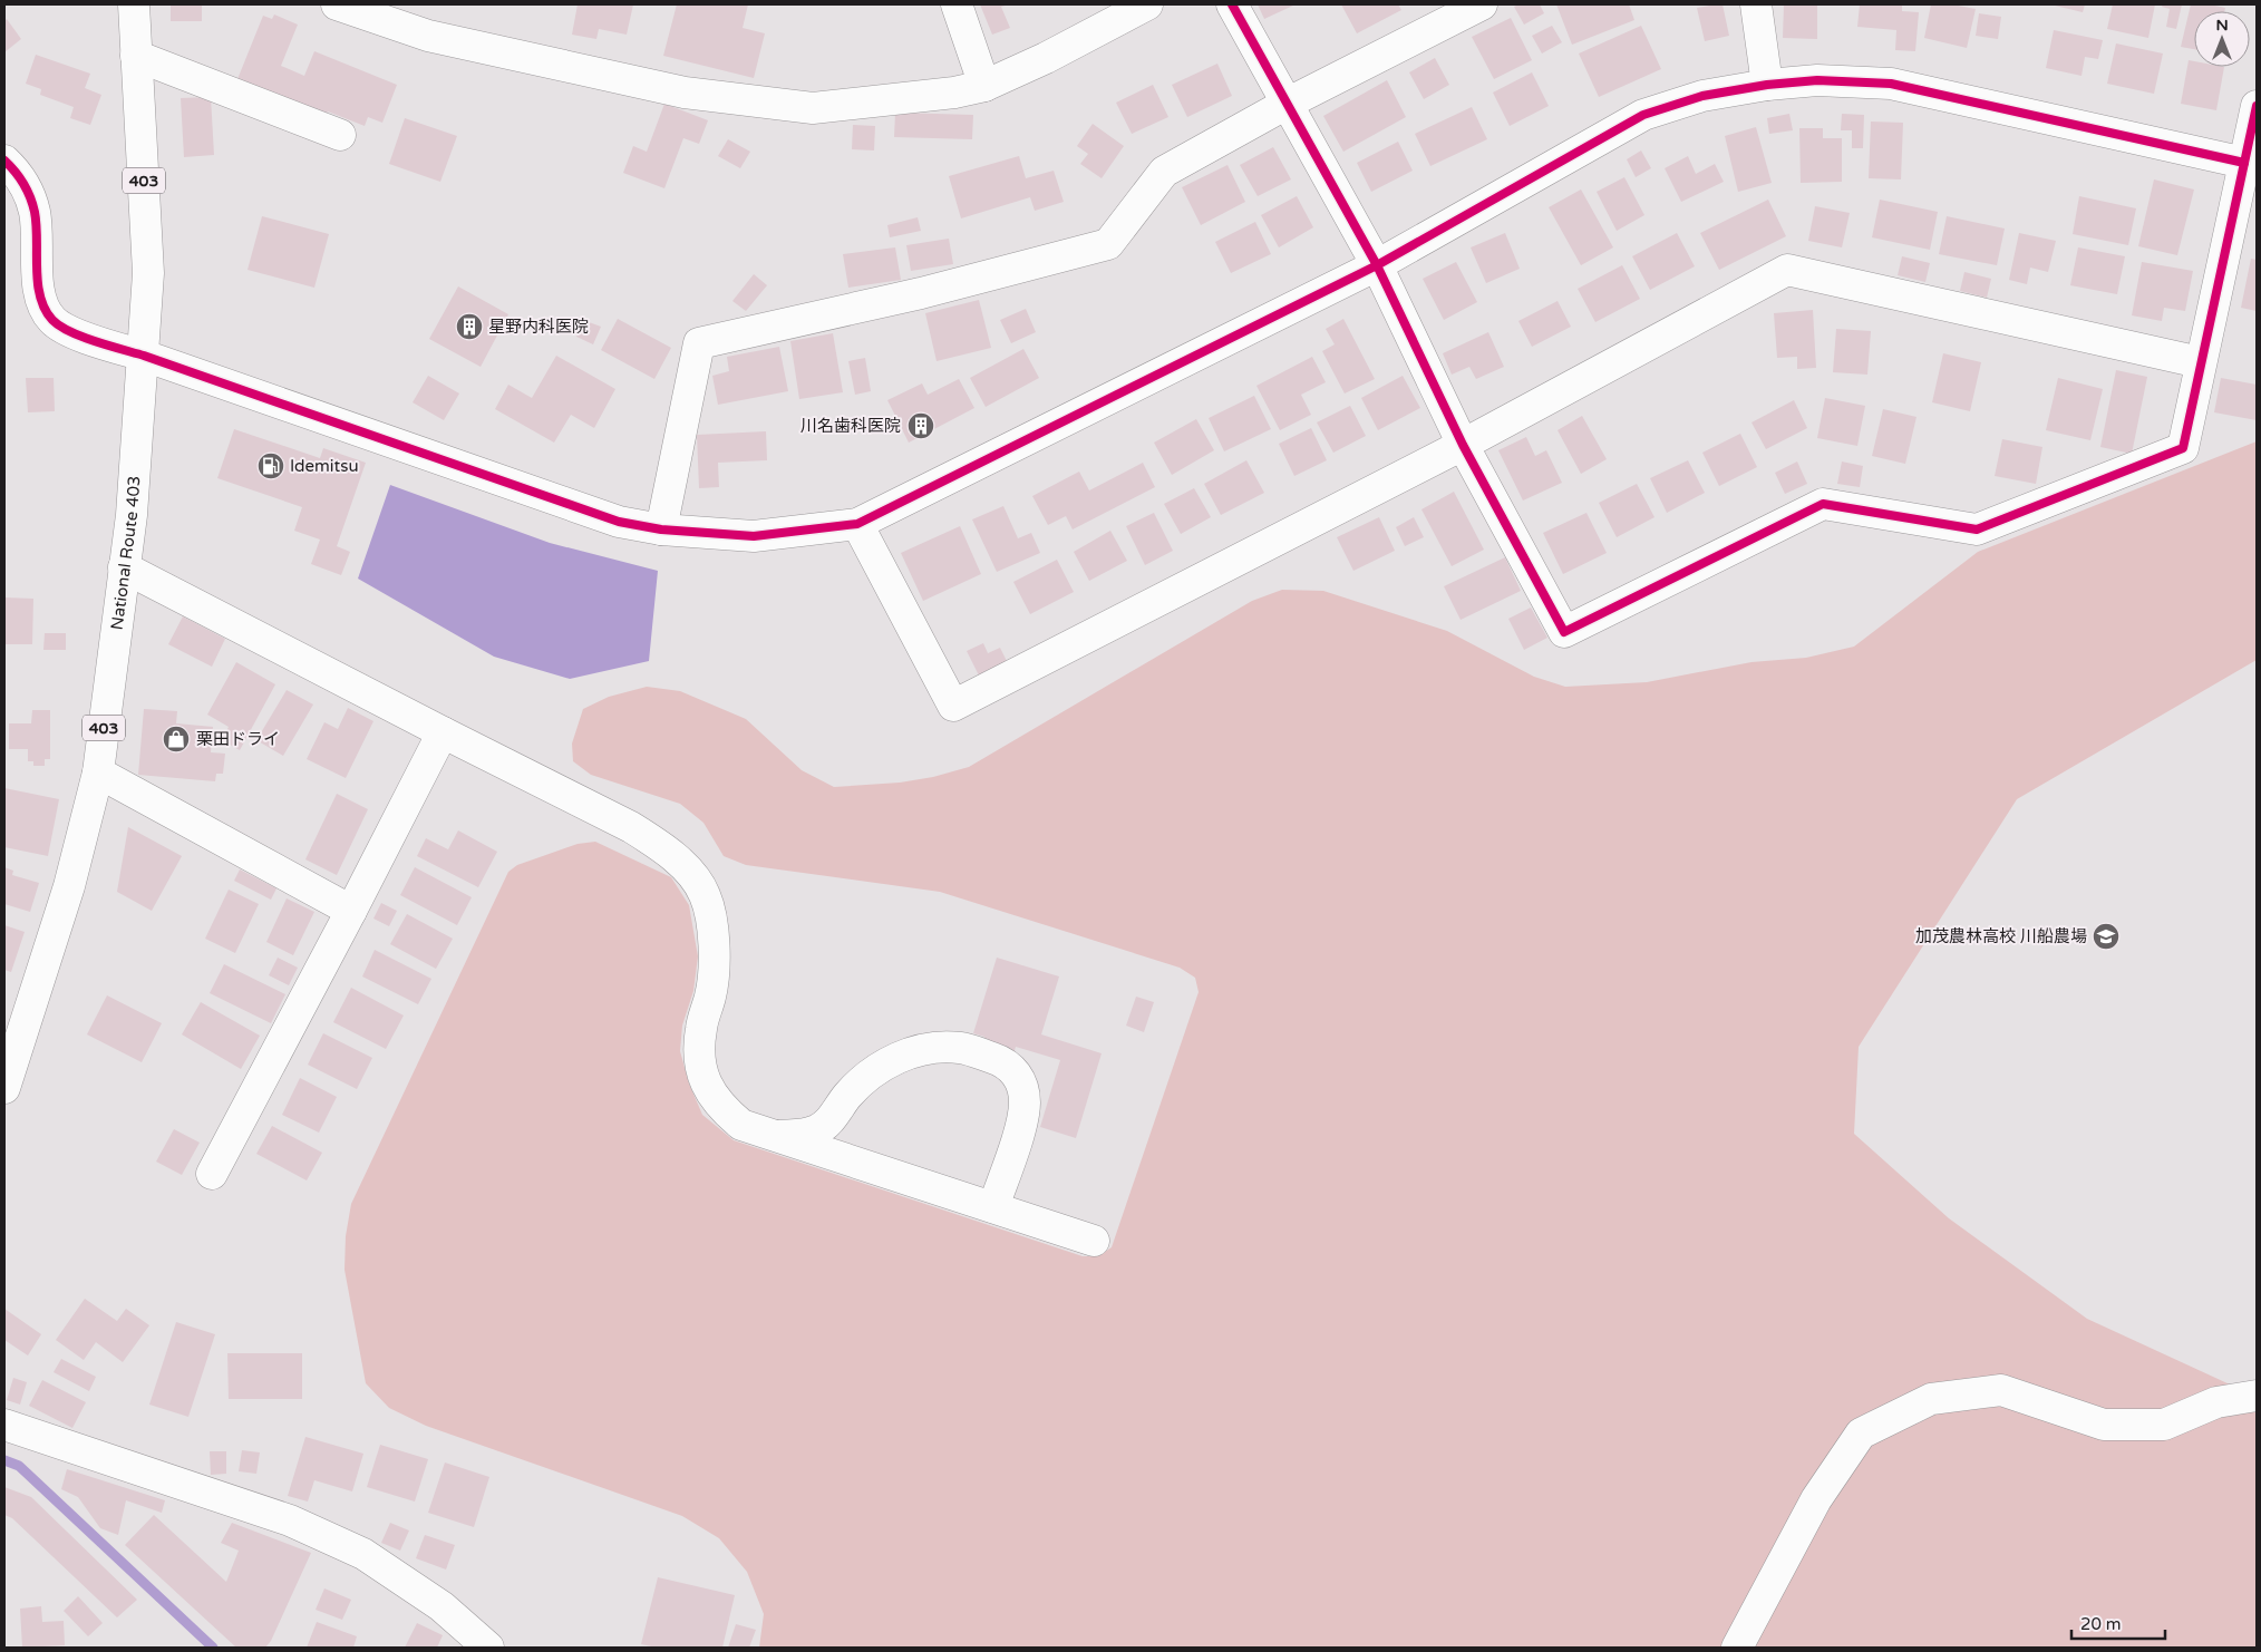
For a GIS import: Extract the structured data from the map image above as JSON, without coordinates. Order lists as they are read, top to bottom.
{
  "streets": {
    "main road": ["403", "National Route 403"]
  },
  "places": {
    "building": ["星野内科医院", "川名歯科医院"],
    "fuel station": ["Idemitsu"],
    "shop": ["栗田ドライ"],
    "school or university": ["加茂農林高校 川船農場"]
  },
  "scale_bar": "20 m",
  "north": "top"
}
